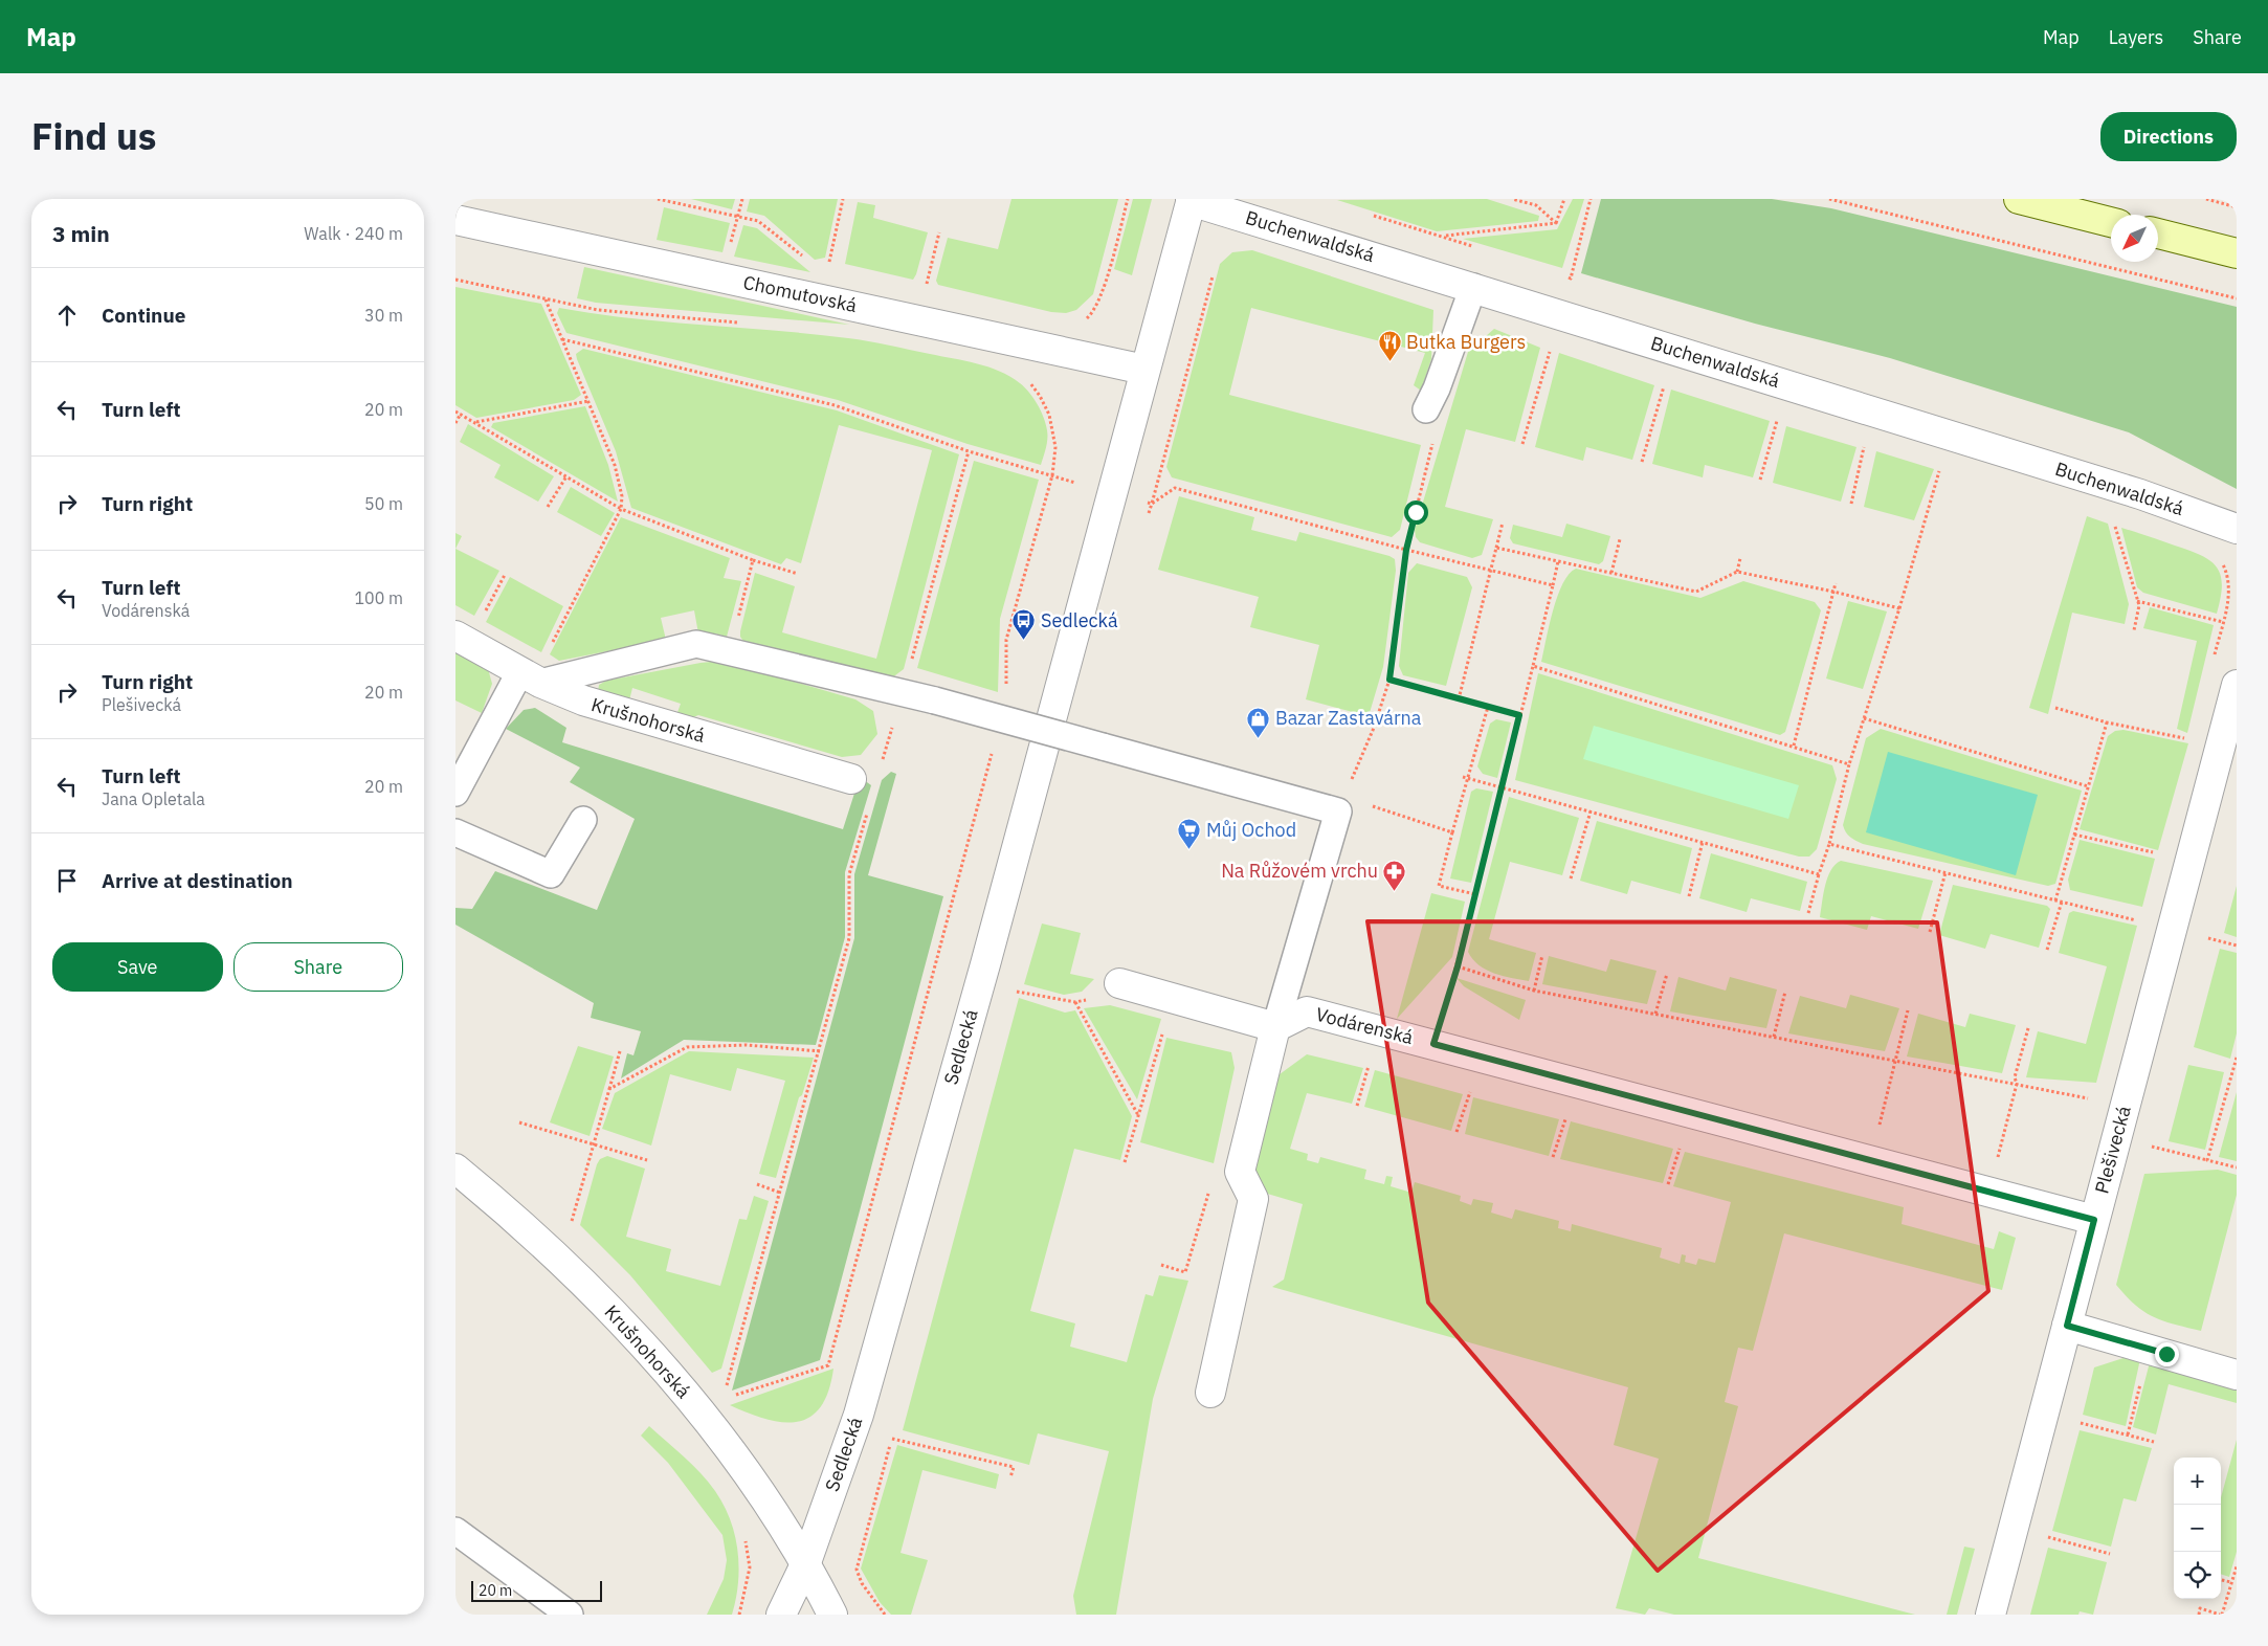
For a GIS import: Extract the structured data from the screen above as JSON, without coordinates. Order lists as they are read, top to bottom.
{
  "streets": {
    "street": [
      "Buchenwaldská",
      "Chomutovská",
      "Krušnohorská",
      "Vodárenská",
      "Sedlecká",
      "Plešivecká"
    ]
  },
  "crossings": [
    ["Buchenwaldská", "Sedlecká"],
    ["Chomutovská", "Sedlecká"],
    ["Krušnohorská", "Sedlecká"],
    ["Vodárenská", "Plešivecká"]
  ],
  "places": {
    "restaurant": ["Butka Burgers"],
    "bus stop": ["Sedlecká"],
    "shop": ["Bazar Zastavárna"],
    "supermarket": ["Můj Ochod"],
    "pharmacy": ["Na Růžovém vrchu"]
  },
  "scale_bar": "20 m",
  "north": "bottom left",
  "page": {
    "header": "Map",
    "nav": ["Map", "Layers", "Share"],
    "title": "Find us",
    "buttons": [
      "Directions",
      ["Save", "Share"]
    ],
    "heading": ["3 min", "Walk · 240 m"],
    "list": [
      ["Continue", "30 m"],
      ["Turn left", "20 m"],
      ["Turn right", "50 m"],
      ["Turn left", "Vodárenská", "100 m"],
      ["Turn right", "Plešivecká", "20 m"],
      ["Turn left", "Jana Opletala", "20 m"],
      "Arrive at destination"
    ],
    "map_buttons": ["+", "−"],
    "scale": "20 m"
  }
}
